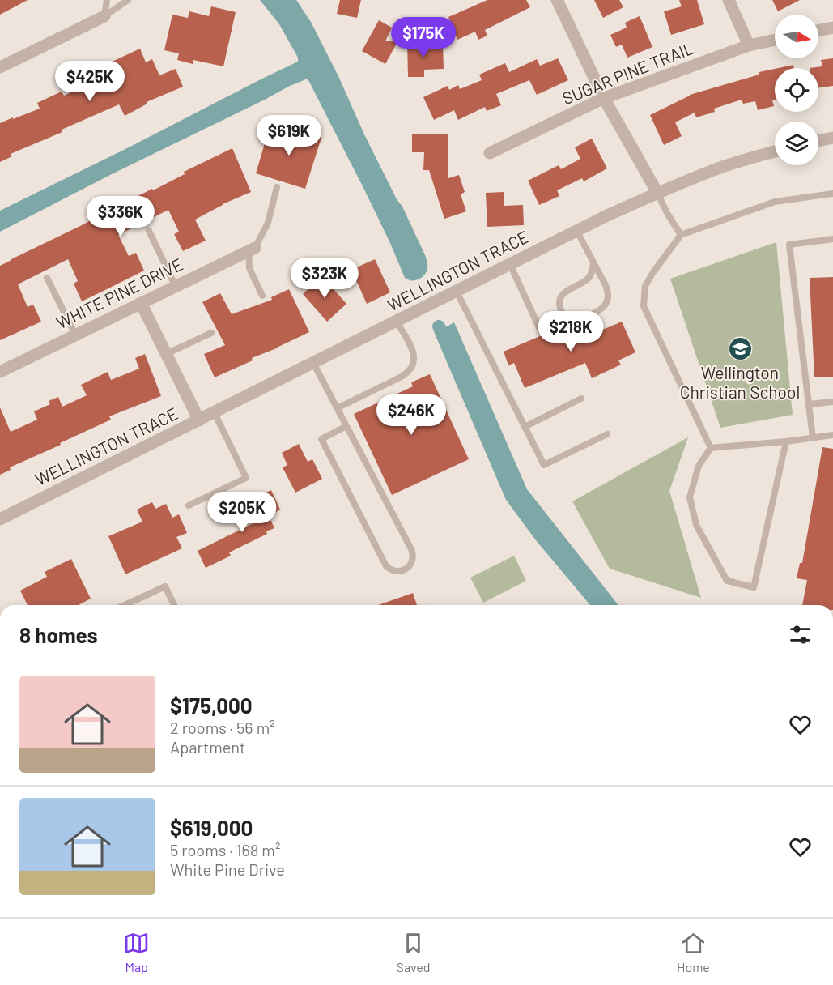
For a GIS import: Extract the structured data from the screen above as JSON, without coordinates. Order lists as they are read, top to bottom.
{
  "streets": {
    "street": ["SUGAR PINE TRAIL", "WELLINGTON TRACE", "WHITE PINE DRIVE"]
  },
  "places": {
    "school or university": ["Wellington Christian School"]
  },
  "north": "right",
  "page": {
    "price": [
      "$175K",
      "$425K",
      "$619K",
      "$336K",
      "$323K",
      "$218K",
      "$246K",
      "$205K"
    ],
    "heading": "8 homes",
    "list": [
      {
        "name": "$175,000",
        "note": "2 rooms · 56 m² · Apartment"
      },
      {
        "name": "$619,000",
        "note": "5 rooms · 168 m² · White Pine Drive"
      }
    ],
    "tabs": ["Map", "Saved", "Home"]
  }
}
